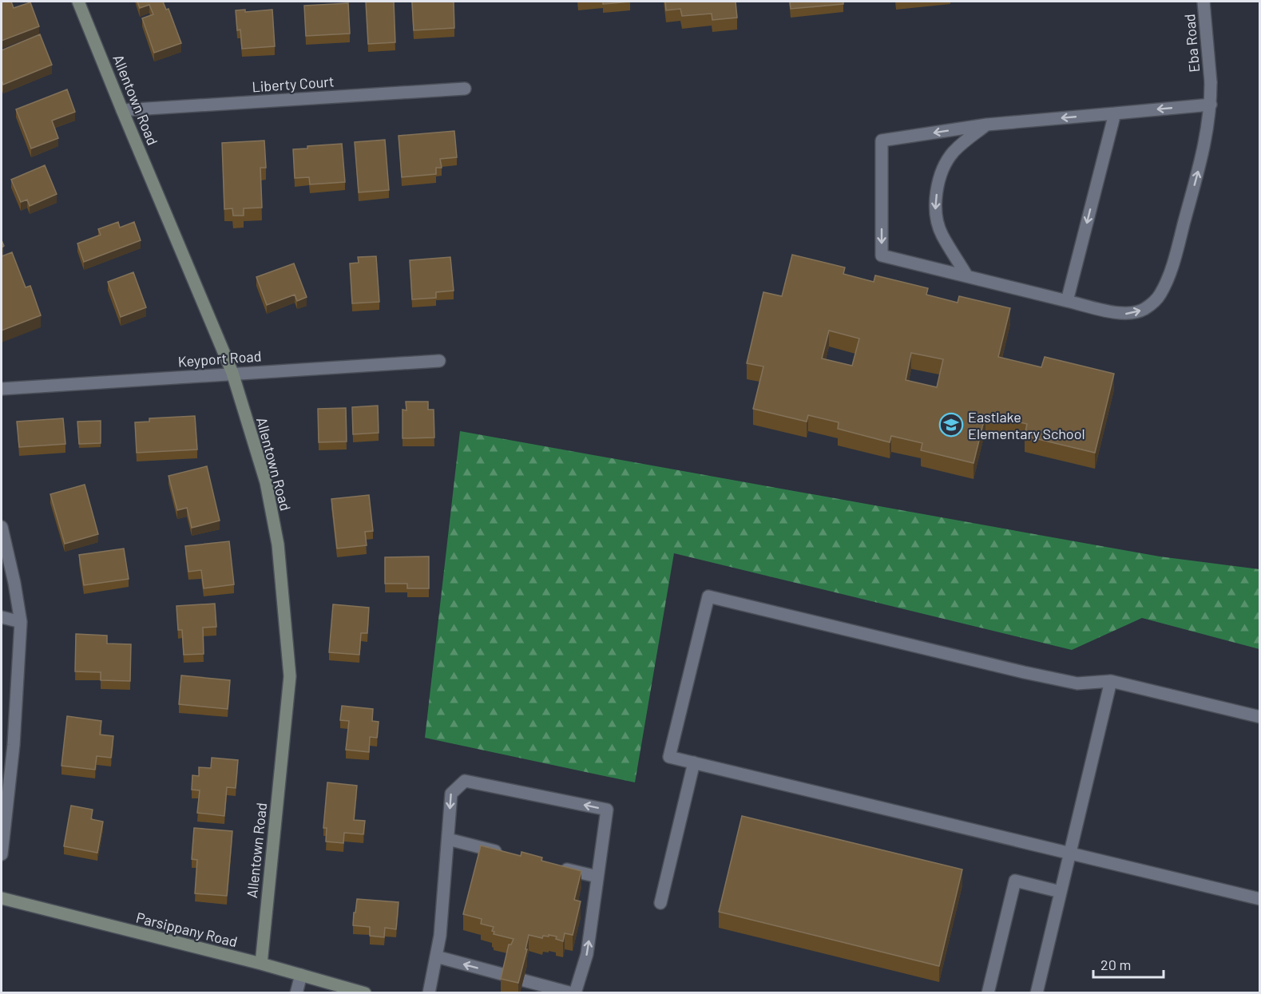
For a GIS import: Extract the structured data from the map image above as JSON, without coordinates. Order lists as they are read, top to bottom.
{
  "streets": {
    "street": [
      "Eba Road",
      "Liberty Court",
      "Allentown Road",
      "Keyport Road",
      "Parsippany Road"
    ]
  },
  "crossings": [
    ["Liberty Court", "Allentown Road"],
    ["Allentown Road", "Keyport Road"],
    ["Allentown Road", "Parsippany Road"]
  ],
  "places": {
    "school or university": ["Eastlake Elementary School"]
  },
  "scale_bar": "20 m"
}
